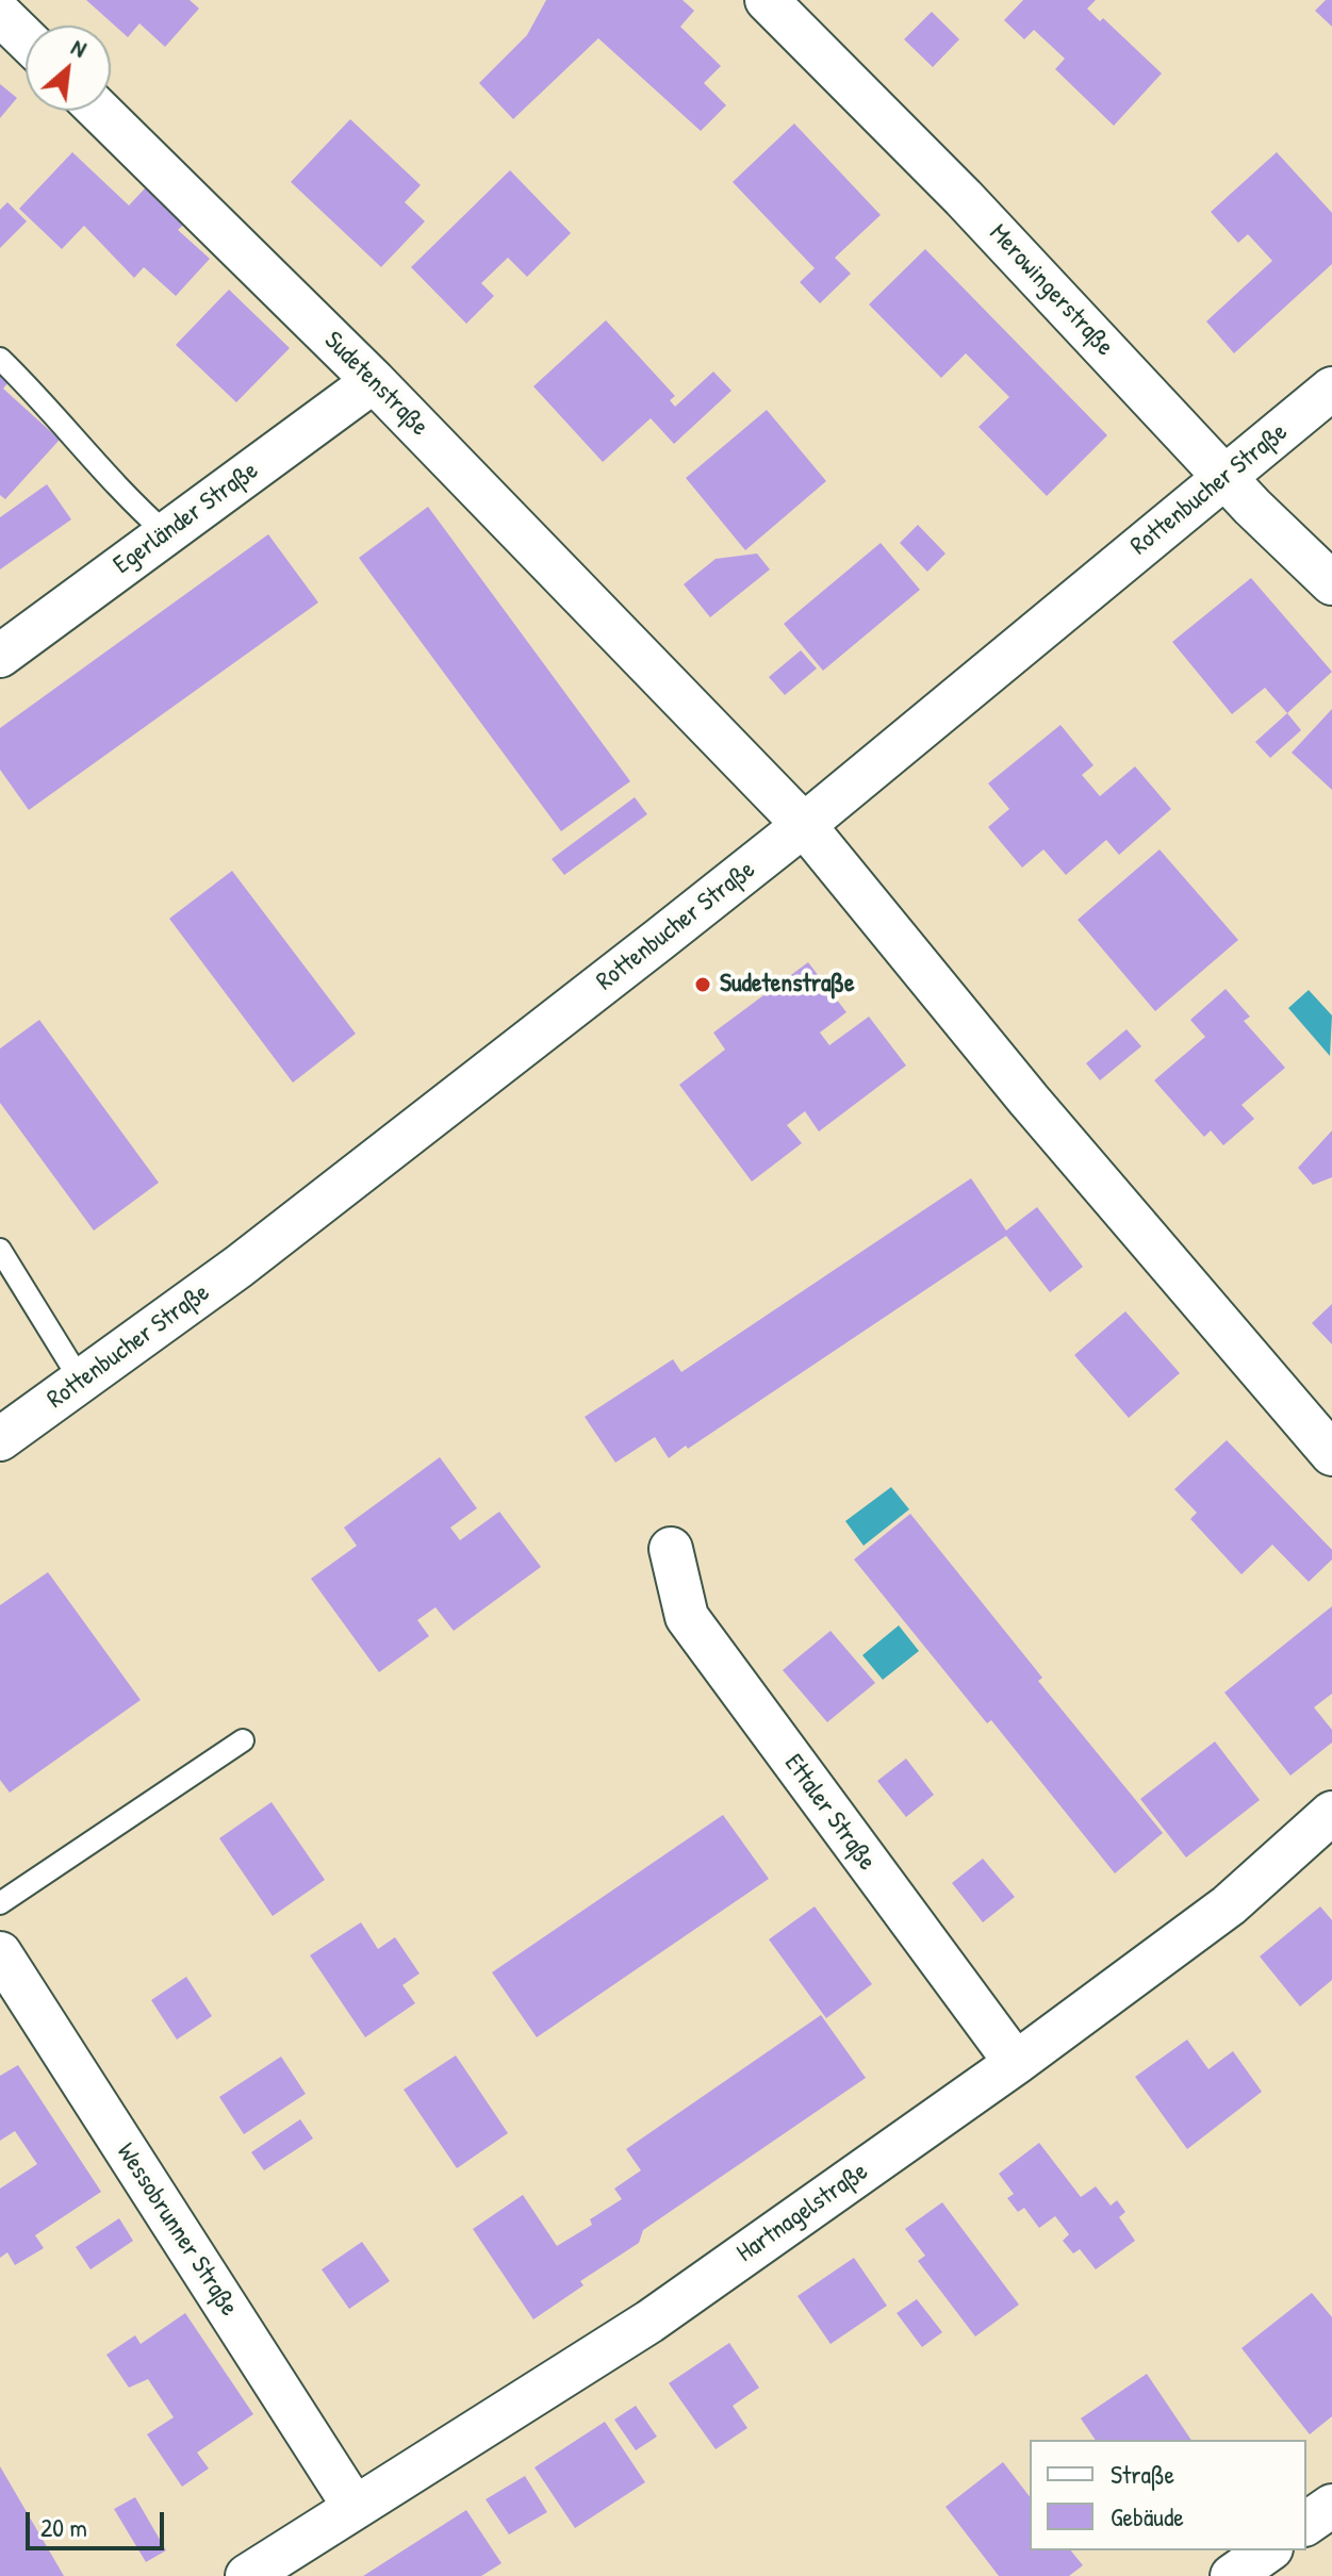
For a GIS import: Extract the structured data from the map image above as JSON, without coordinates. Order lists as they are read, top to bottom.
{
  "streets": {
    "street": [
      "Merowingerstraße",
      "Sudetenstraße",
      "Rottenbucher Straße",
      "Egerländer Straße",
      "Ettaler Straße",
      "Hartnagelstraße",
      "Wessobrunner Straße"
    ]
  },
  "crossings": [
    ["Merowingerstraße", "Rottenbucher Straße"],
    ["Sudetenstraße", "Rottenbucher Straße"],
    ["Sudetenstraße", "Egerländer Straße"],
    ["Ettaler Straße", "Hartnagelstraße"],
    ["Hartnagelstraße", "Wessobrunner Straße"]
  ],
  "places": ["Sudetenstraße"],
  "legend": ["Straße", "Gebäude"],
  "scale_bar": "20 m",
  "north": "top right"
}
